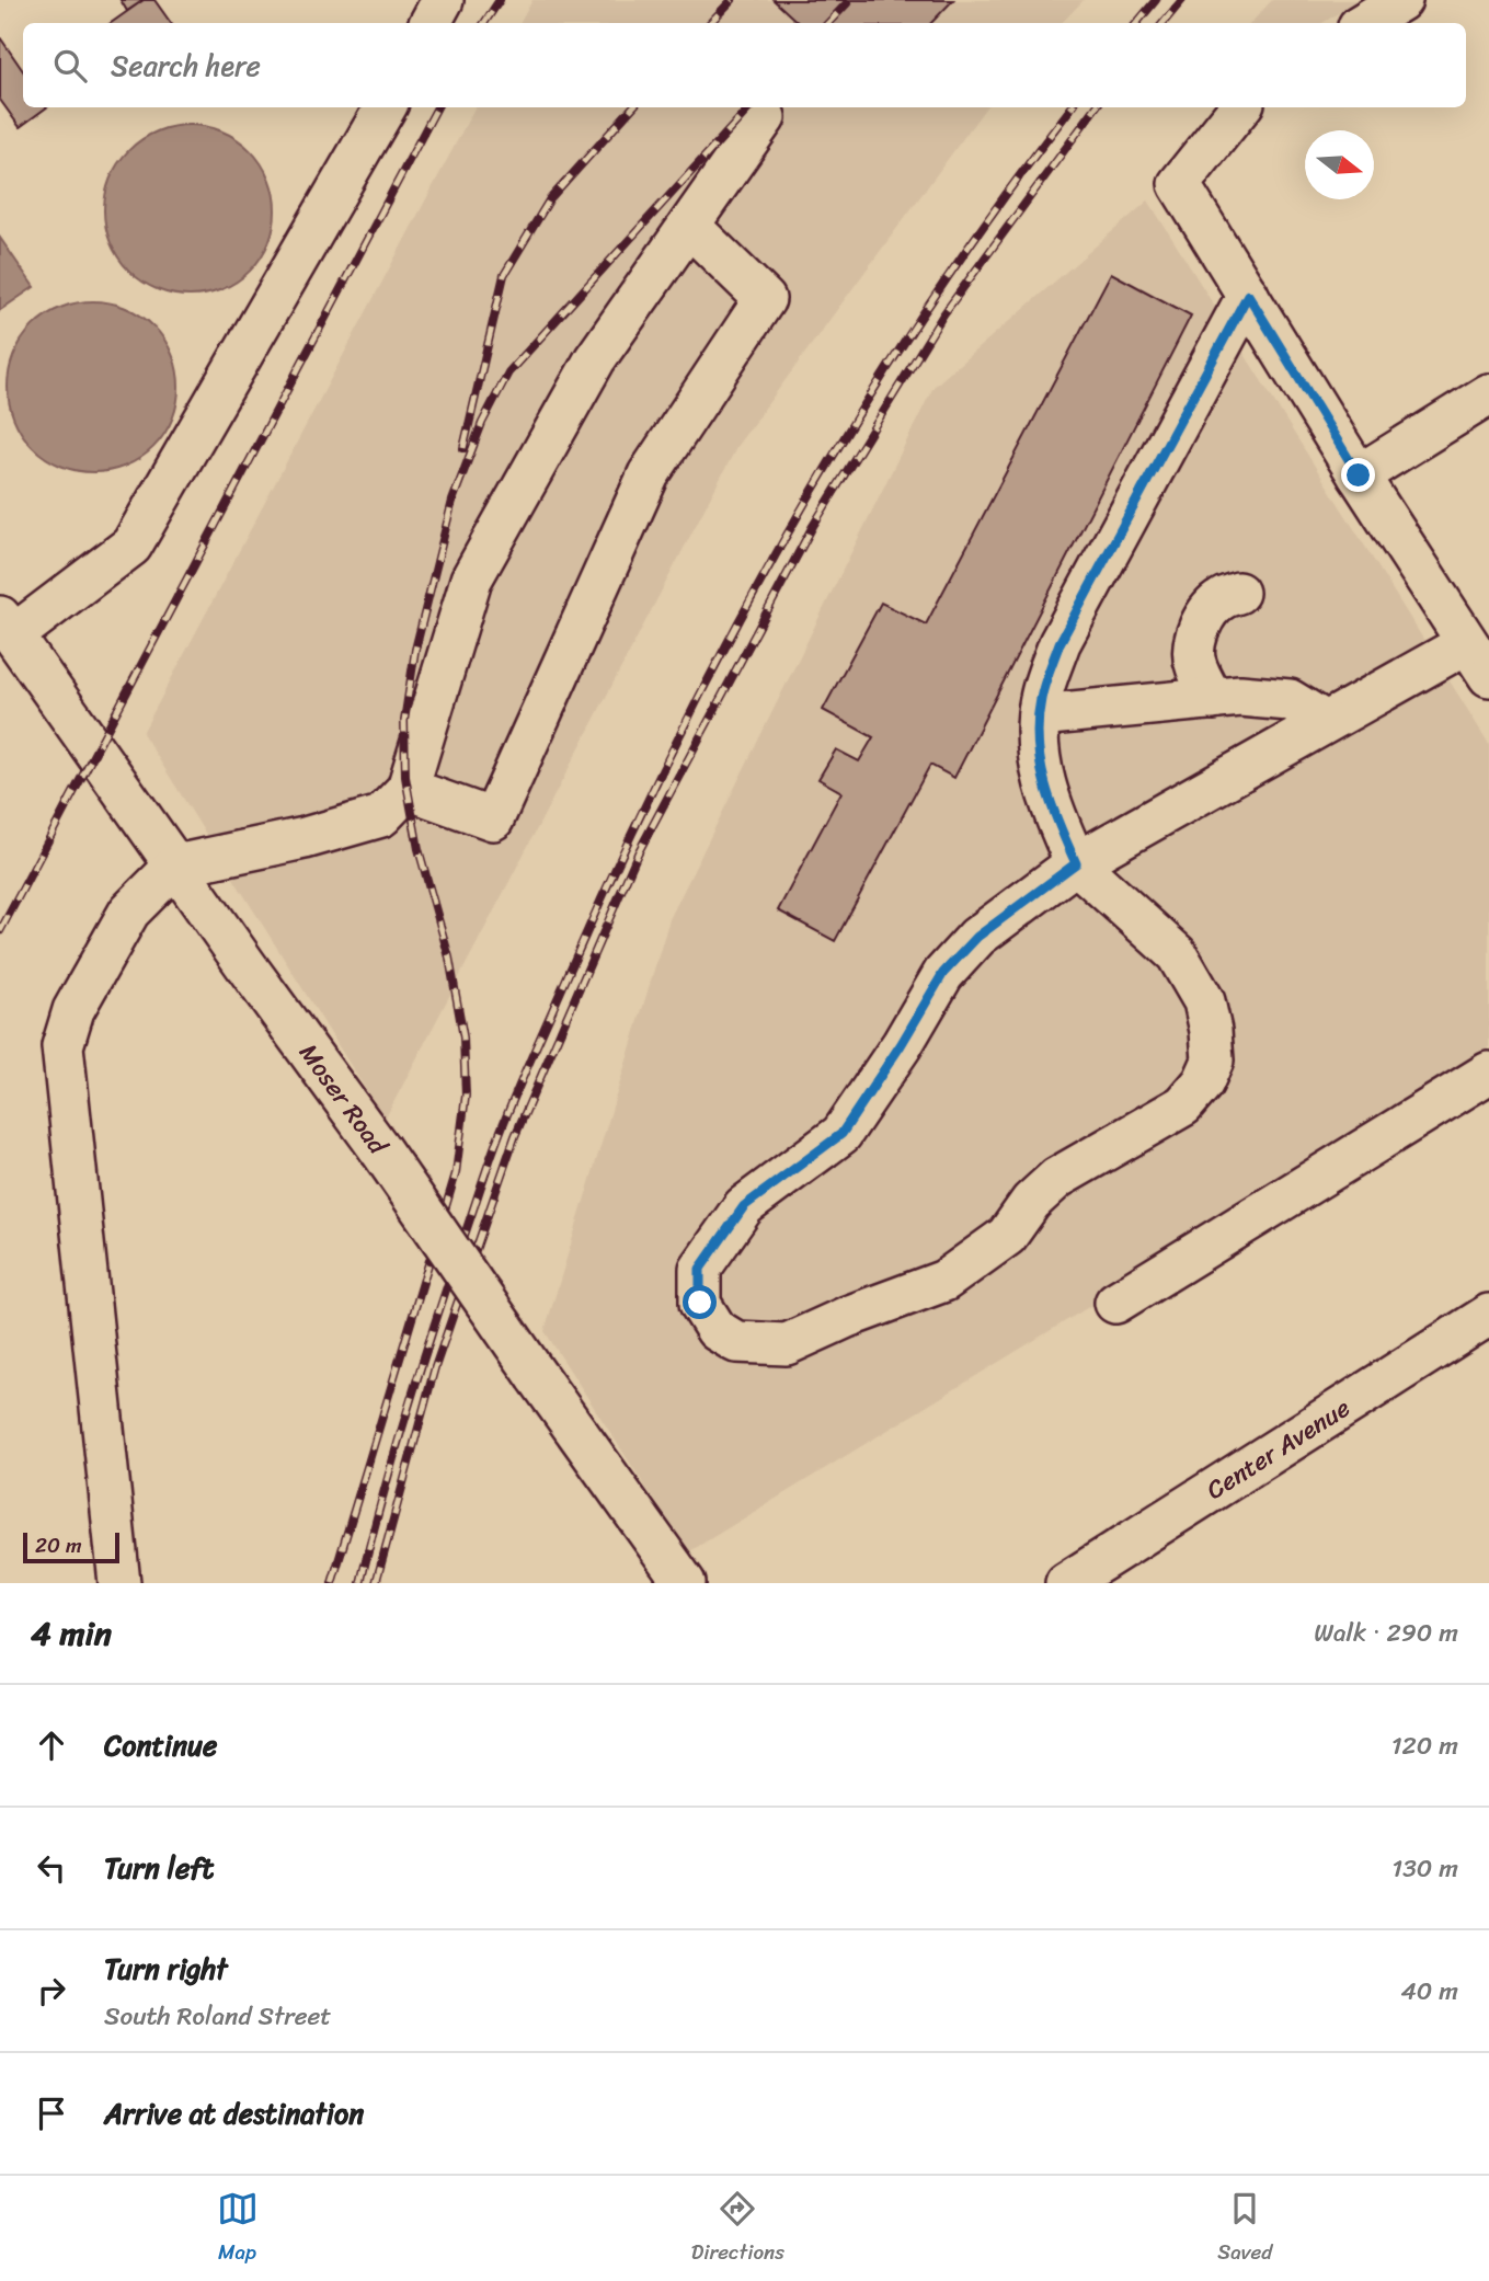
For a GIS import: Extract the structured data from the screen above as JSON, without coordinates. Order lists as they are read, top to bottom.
{
  "streets": {
    "street": ["Moser Road", "Center Avenue"]
  },
  "scale_bar": "20 m",
  "north": "right",
  "page": {
    "search": "Search here",
    "scale": "20 m",
    "heading": ["4 min", "Walk · 290 m"],
    "list": [
      ["Continue", "120 m"],
      ["Turn left", "130 m"],
      ["Turn right", "South Roland Street", "40 m"],
      "Arrive at destination"
    ],
    "nav": ["Map", "Directions", "Saved"]
  }
}
